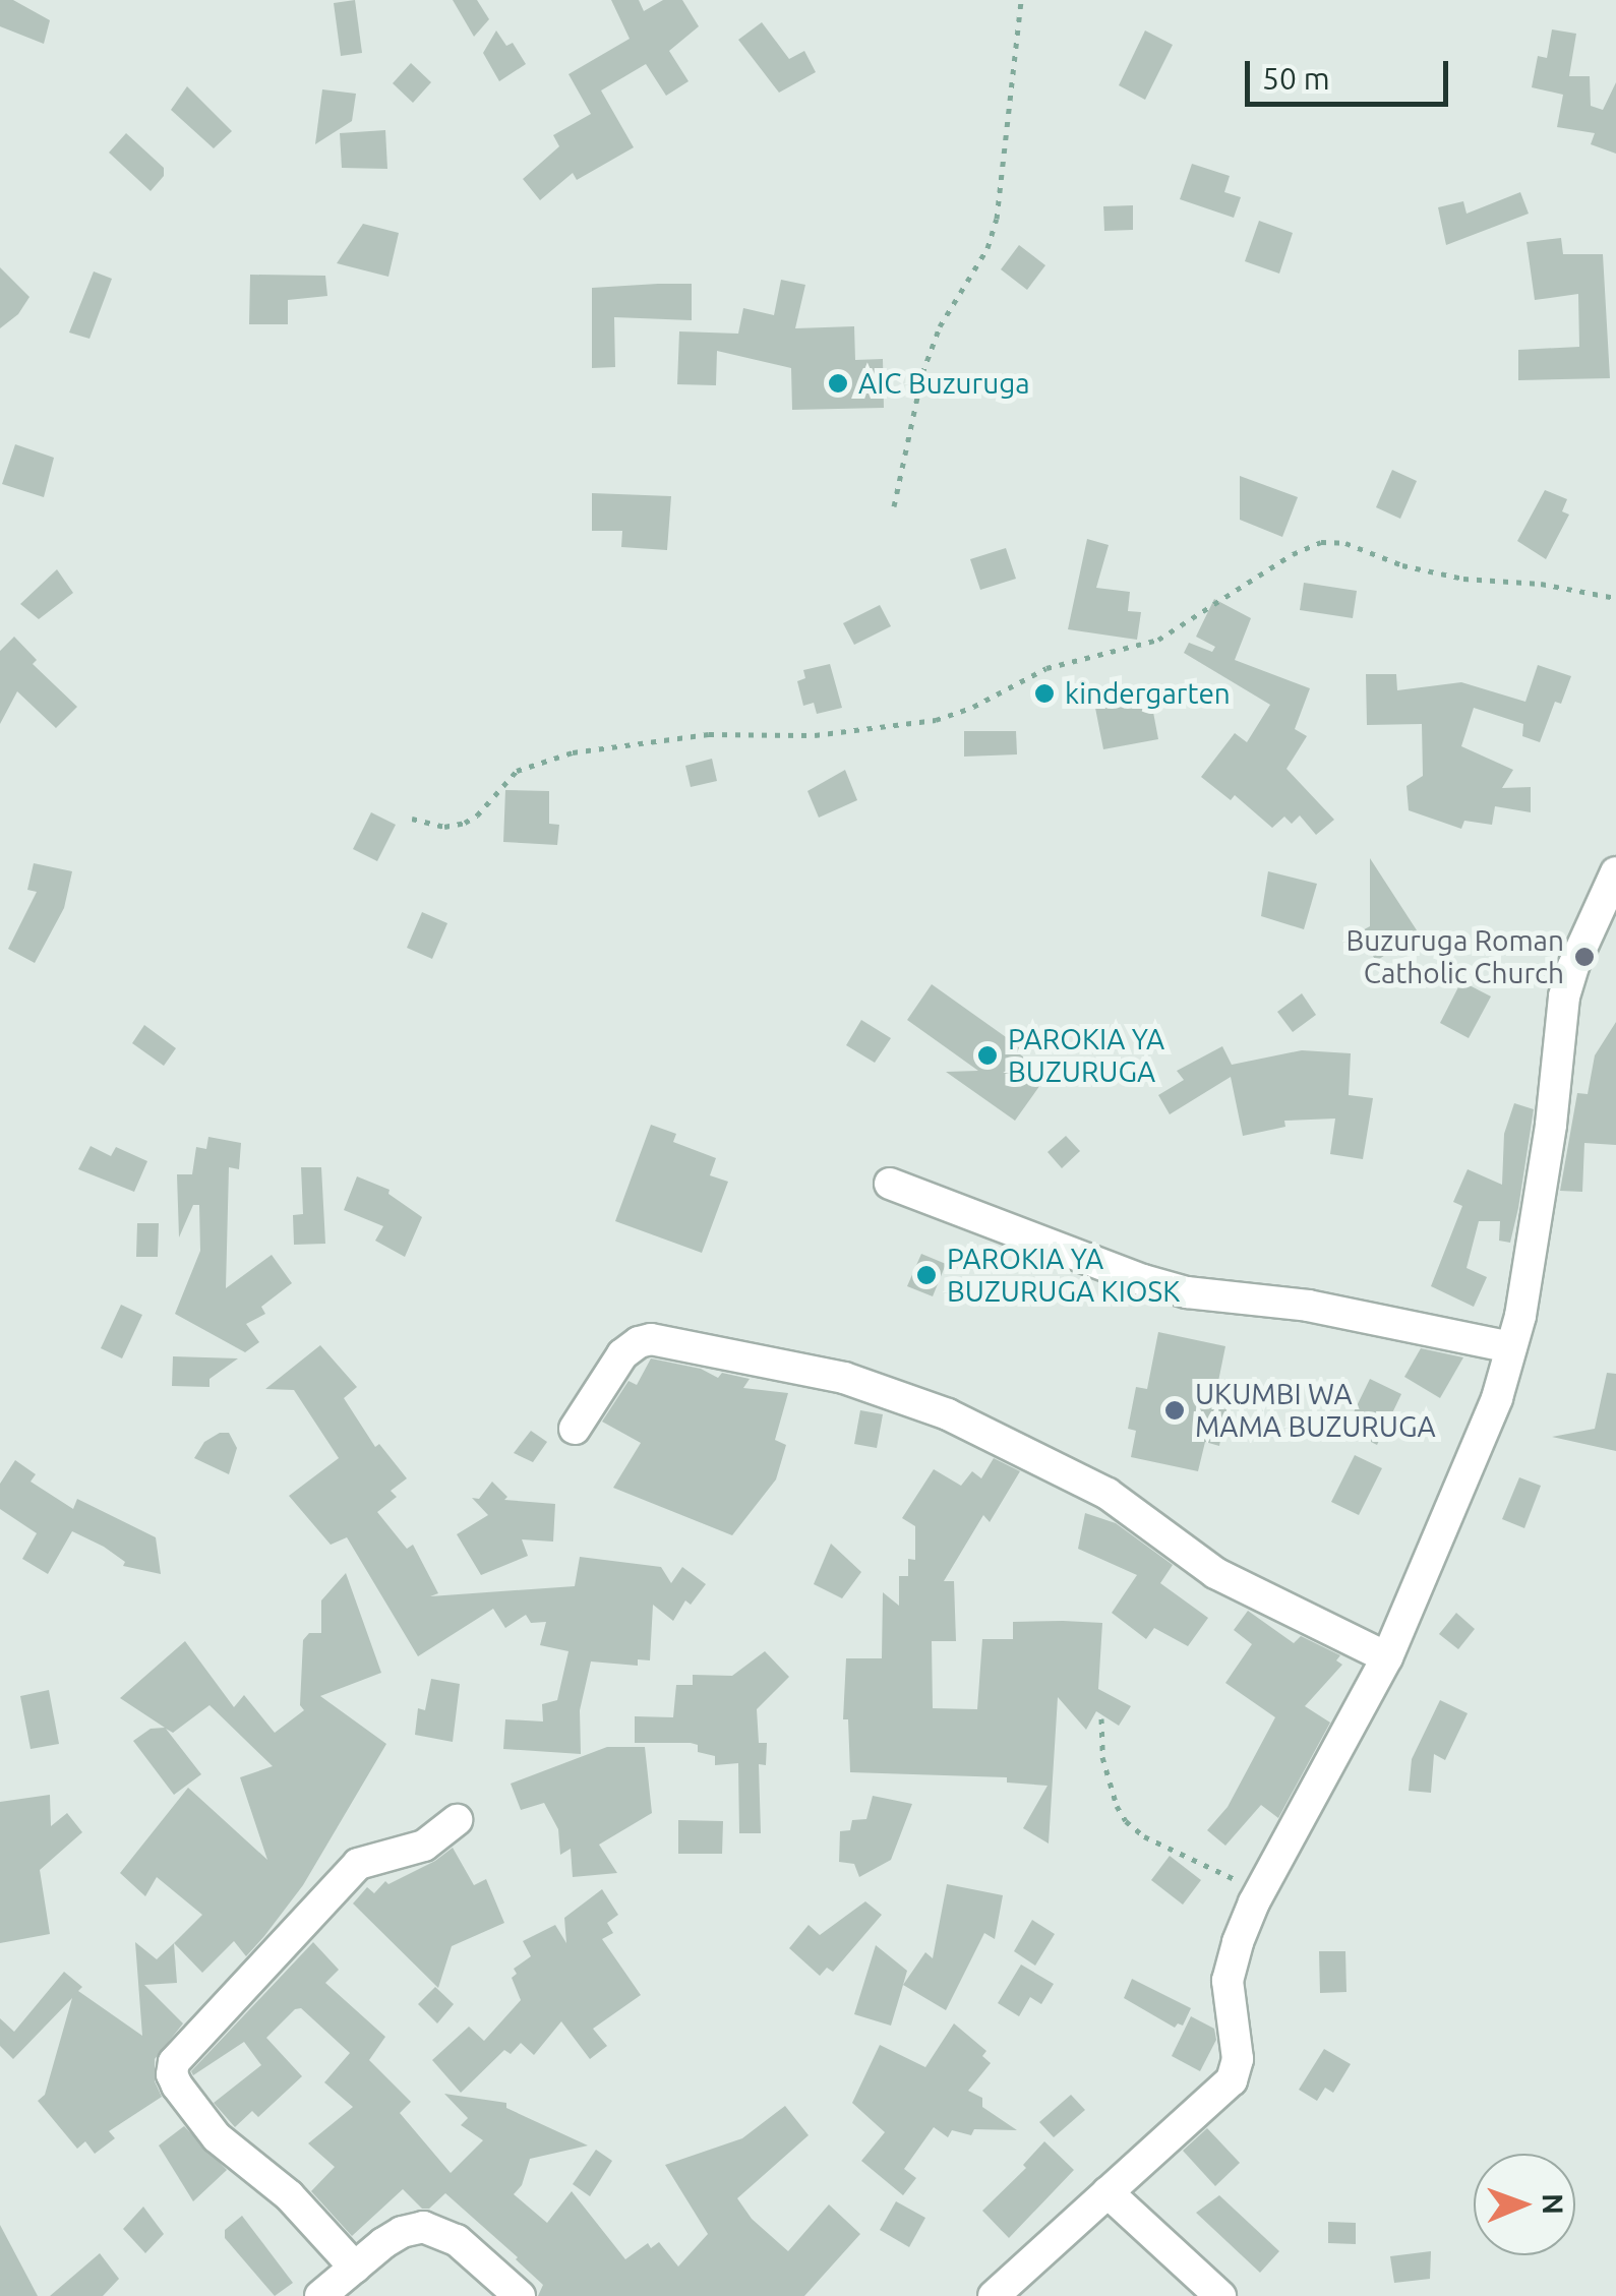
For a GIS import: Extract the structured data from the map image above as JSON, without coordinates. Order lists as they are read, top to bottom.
{
  "places": [
    "AIC Buzuruga",
    "kindergarten",
    "Buzuruga Roman Catholic Church",
    "PAROKIA YA BUZURUGA",
    "PAROKIA YA BUZURUGA KIOSK",
    "UKUMBI WA MAMA BUZURUGA"
  ],
  "scale_bar": "50 m",
  "north": "right"
}
